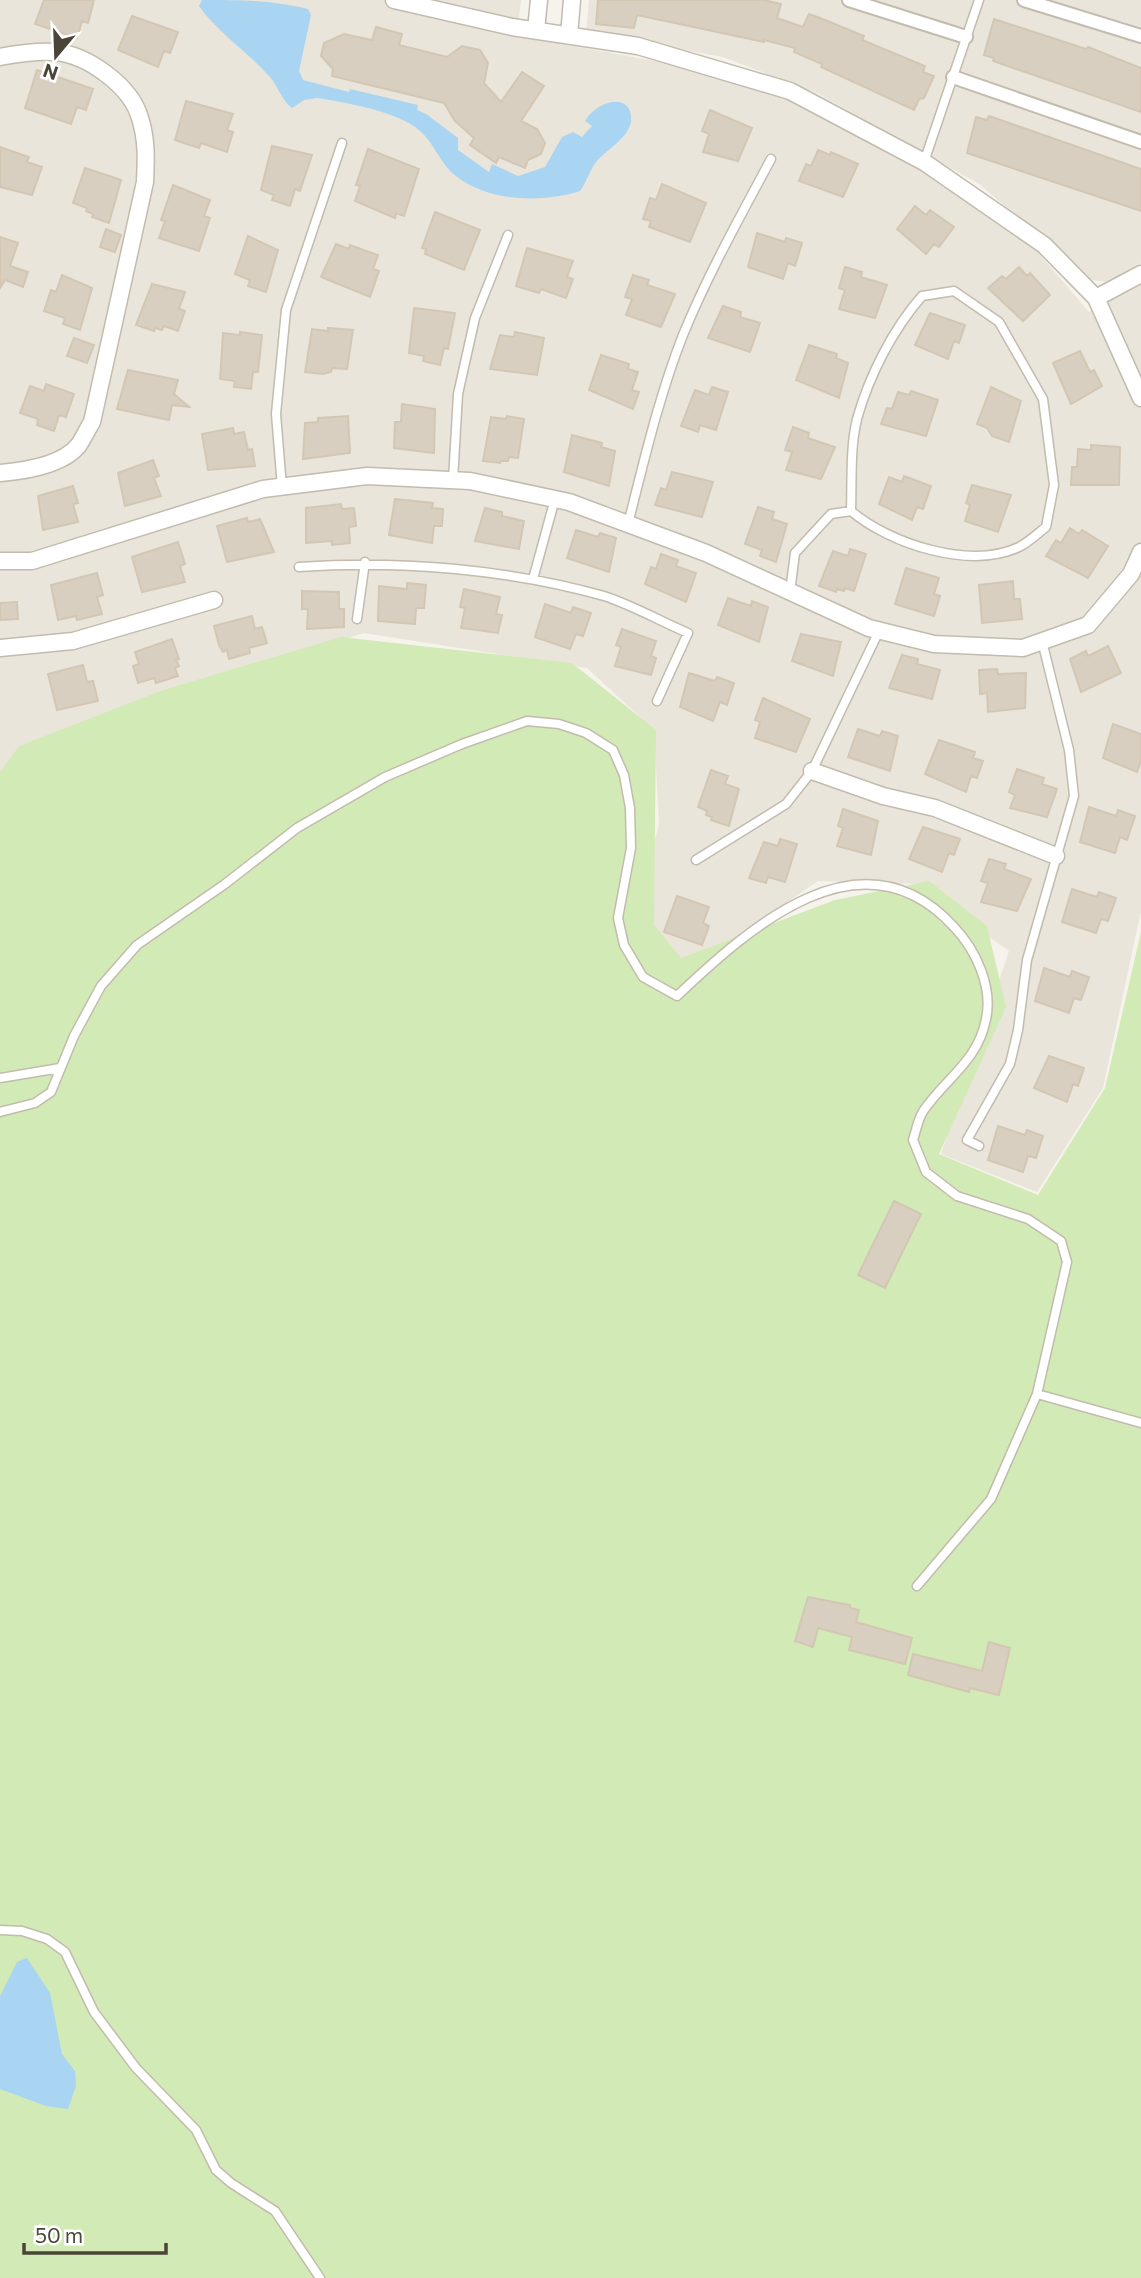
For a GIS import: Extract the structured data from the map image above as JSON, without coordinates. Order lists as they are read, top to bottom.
{
  "scale_bar": "50 m",
  "north": "bottom"
}
